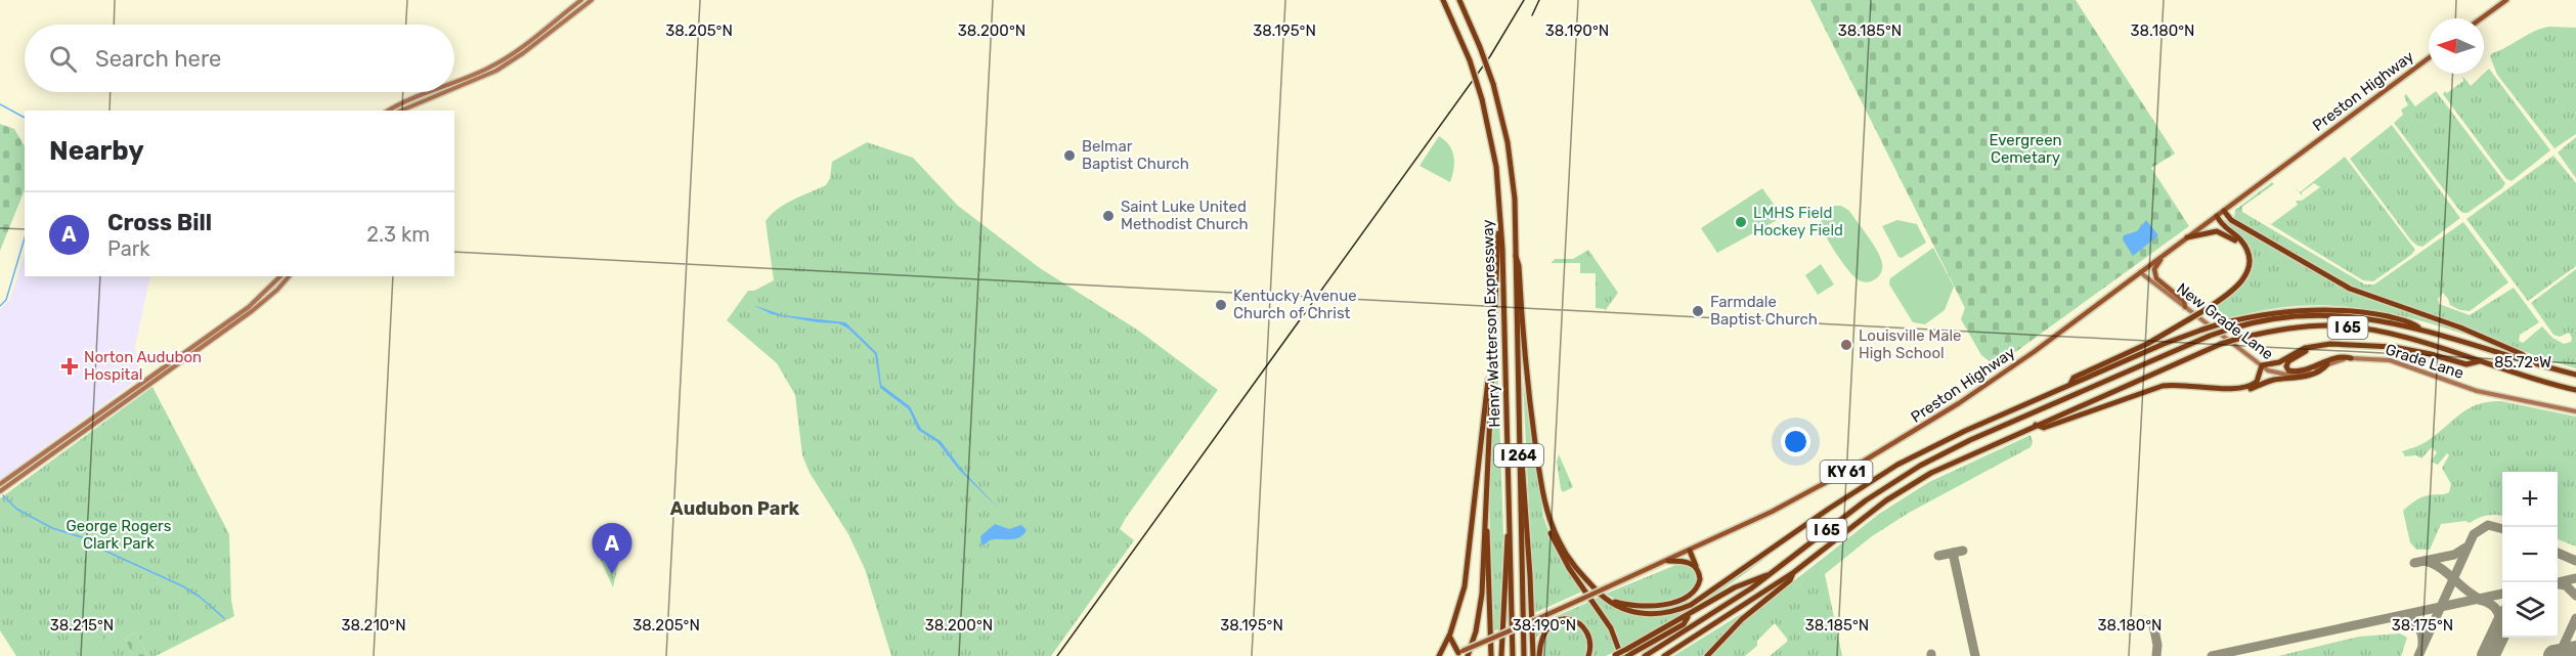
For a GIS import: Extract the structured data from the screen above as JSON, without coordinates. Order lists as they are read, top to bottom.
{
  "streets": {
    "highway": ["Henry Watterson Expressway", "I 65", "I 264"],
    "main road": [
      "Preston Highway",
      "New Grade Lane",
      "Grade Lane",
      "KY 61"
    ]
  },
  "crossings": [
    ["Preston Highway", "New Grade Lane"],
    ["New Grade Lane", "Grade Lane"]
  ],
  "districts": ["Audubon Park"],
  "parks": ["Evergreen Cemetary", "George Rogers Clark Park"],
  "places": {
    "other": [
      "Belmar Baptist Church",
      "Saint Luke United Methodist Church",
      "LMHS Field Hockey Field",
      "Kentucky Avenue Church of Christ",
      "Farmdale Baptist Church",
      "Louisville Male High School"
    ],
    "health": ["Norton Audubon Hospital"]
  },
  "north": "left",
  "page": {
    "search": "Search here",
    "heading": "Nearby",
    "list": [
      {
        "mark": "A",
        "name": "Cross Bill",
        "note": "Park",
        "value": "2.3 km"
      }
    ],
    "map_buttons": ["+", "−"],
    "pins": "A"
  },
  "coordinates": [
    "38.205°N",
    "38.200°N",
    "38.195°N",
    "38.190°N",
    "38.185°N",
    "38.180°N",
    "85.72°W",
    "38.215°N",
    "38.210°N",
    "38.175°N"
  ]
}
